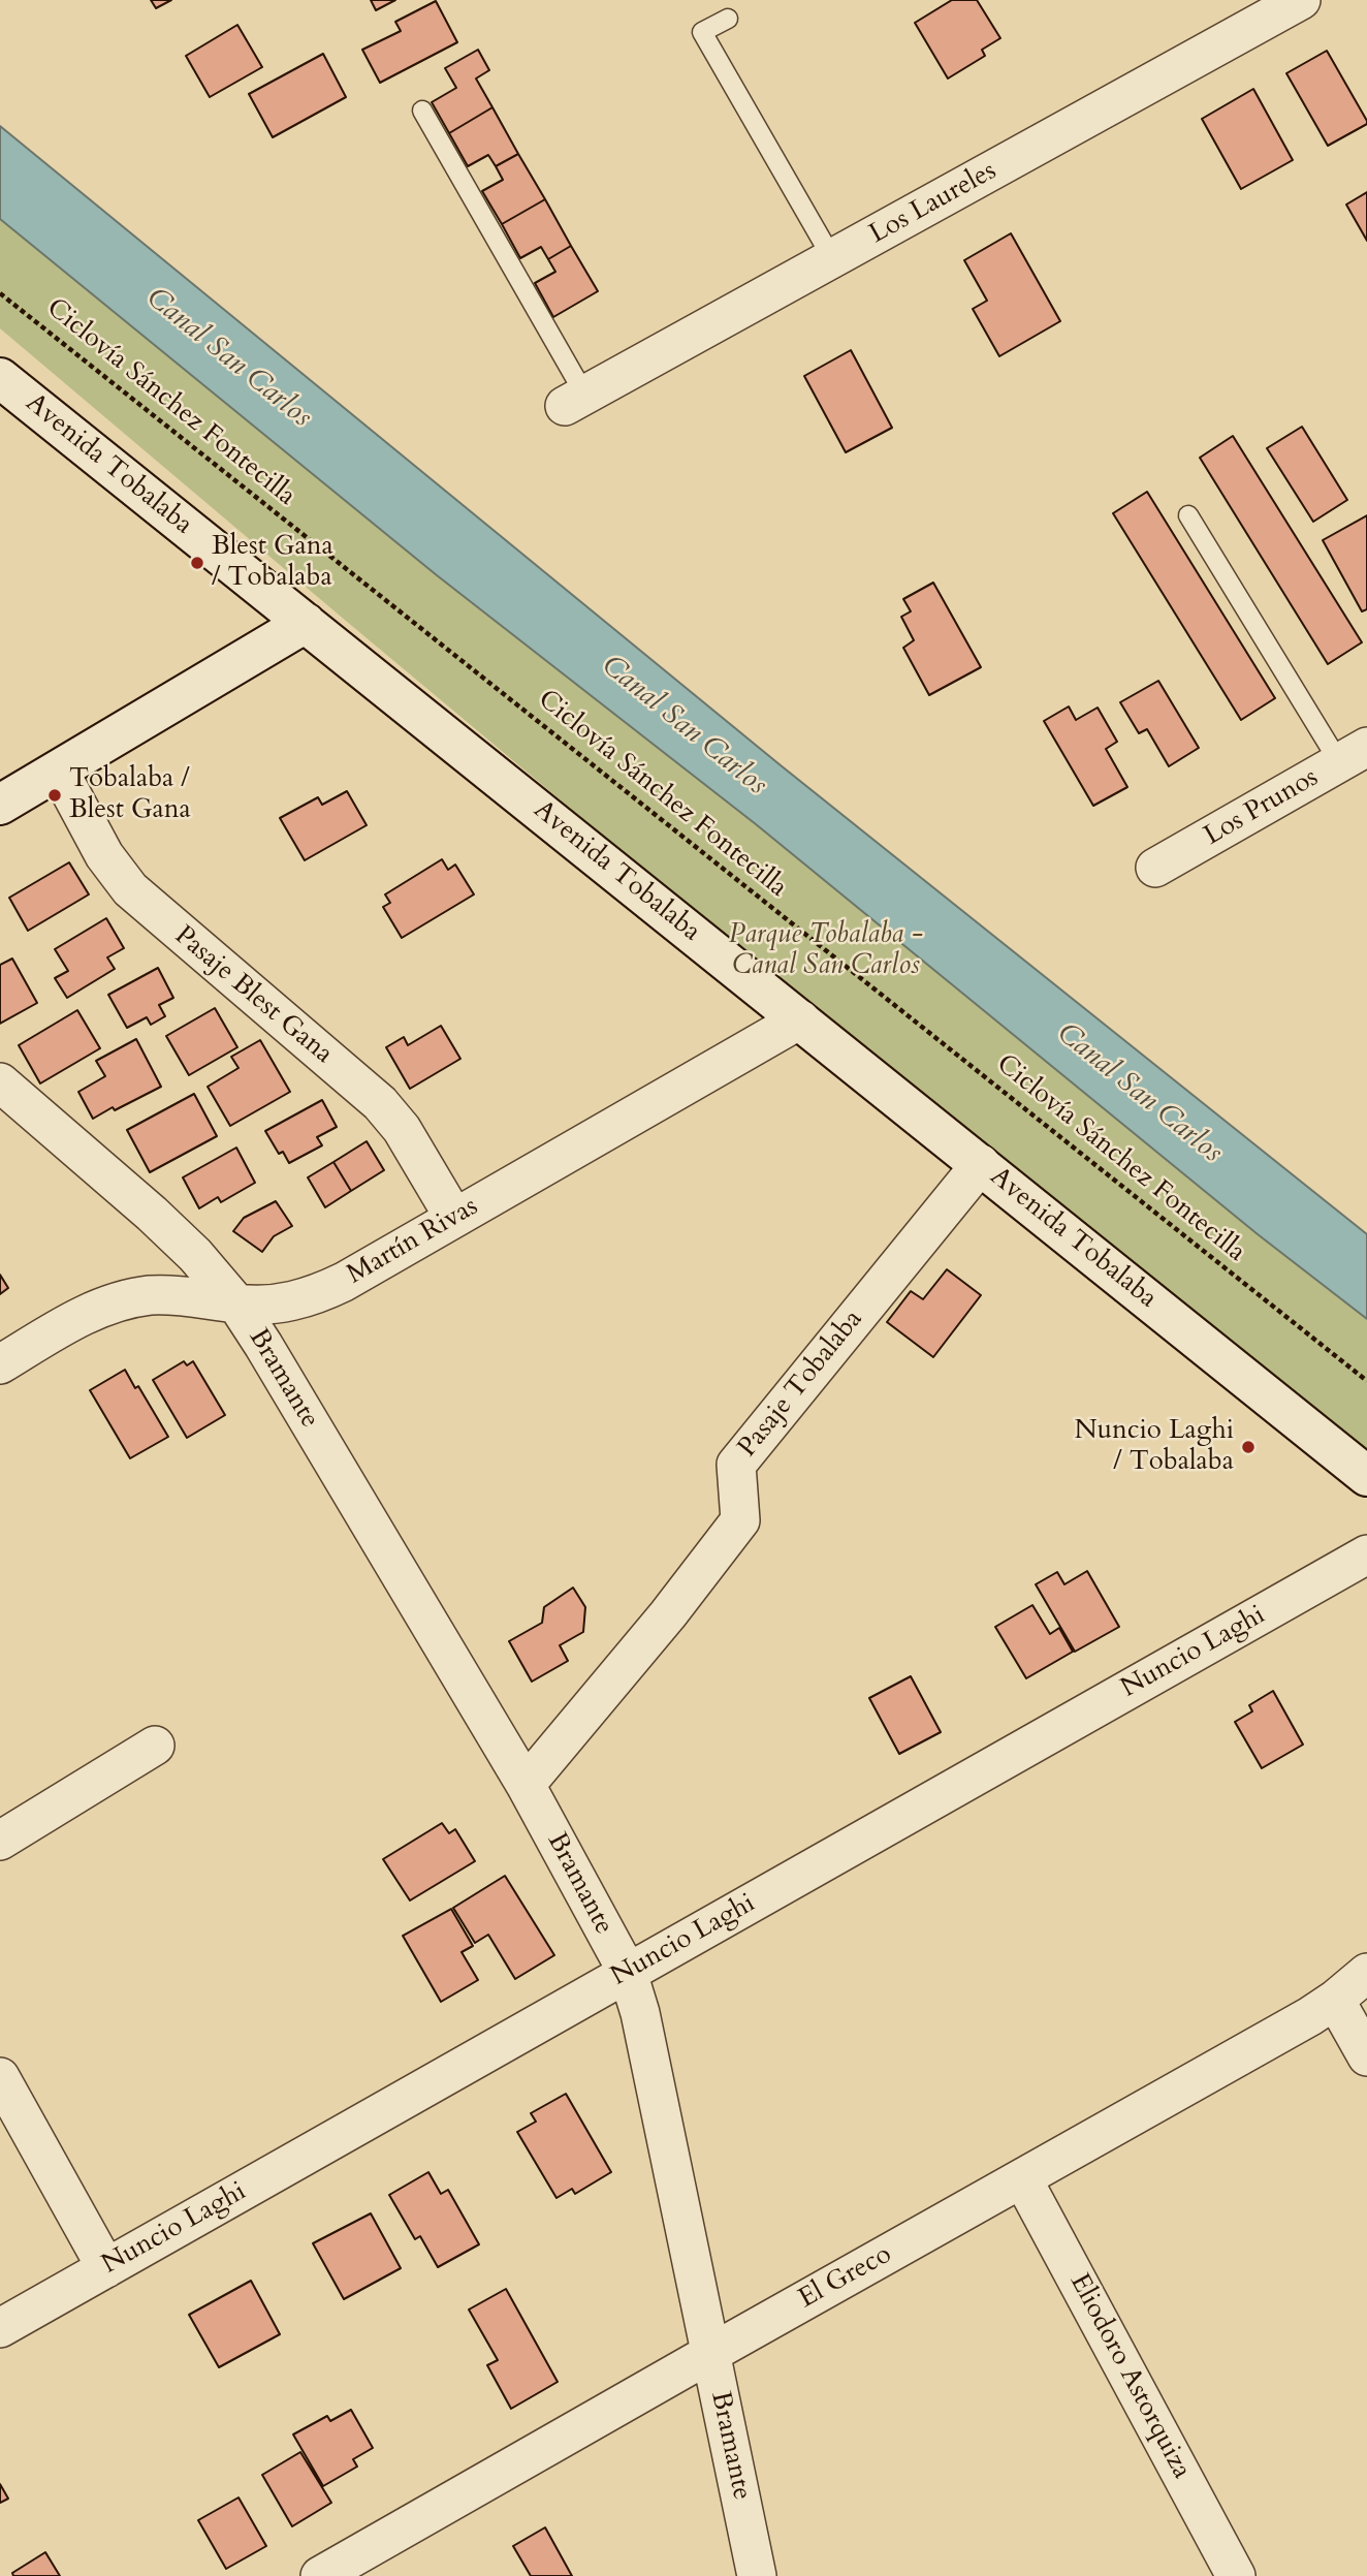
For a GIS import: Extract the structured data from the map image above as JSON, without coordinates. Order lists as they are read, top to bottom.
{
  "streets": {
    "main road": ["Avenida Tobalaba"],
    "street": [
      "Los Laureles",
      "Los Prunos",
      "Pasaje Blest Gana",
      "Martín Rivas",
      "Bramante",
      "Pasaje Tobalaba",
      "Nuncio Laghi",
      "El Greco",
      "Eliodoro Astorquiza"
    ],
    "path": ["Ciclovía Sánchez Fontecilla"]
  },
  "crossings": [
    ["Avenida Tobalaba", "Martín Rivas"],
    ["Avenida Tobalaba", "Pasaje Tobalaba"],
    ["Pasaje Blest Gana", "Martín Rivas"],
    ["Martín Rivas", "Bramante"],
    ["Bramante", "Pasaje Tobalaba"],
    ["Bramante", "Nuncio Laghi"],
    ["Bramante", "El Greco"],
    ["El Greco", "Eliodoro Astorquiza"]
  ],
  "water": ["Canal San Carlos"],
  "parks": ["Parque Tobalaba - Canal San Carlos"],
  "places": ["Blest Gana / Tobalaba", "Tobalaba / Blest Gana", "Nuncio Laghi / Tobalaba"]
}
